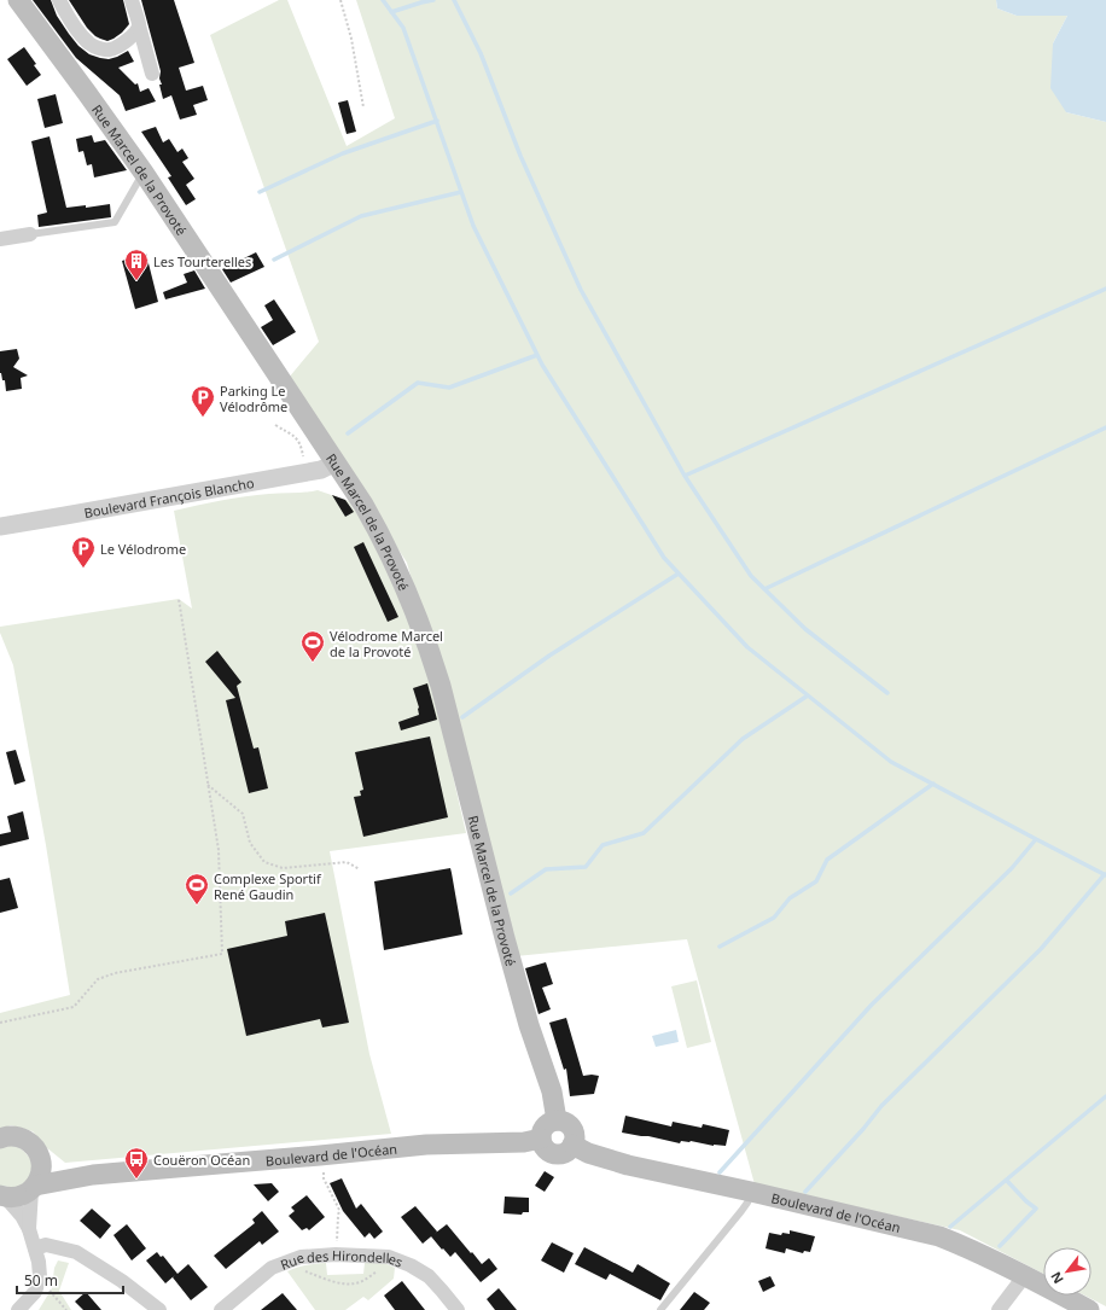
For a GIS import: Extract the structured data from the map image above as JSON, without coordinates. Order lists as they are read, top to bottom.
{
  "streets": {
    "main road": ["Rue Marcel de la Provoté", "Boulevard de l'Océan"],
    "street": ["Boulevard François Blancho", "Rue des Hirondelles"]
  },
  "crossings": [
    ["Rue Marcel de la Provoté", "Boulevard François Blancho"],
    ["Rue Marcel de la Provoté", "Boulevard de l'Océan"]
  ],
  "places": {
    "building": ["Les Tourterelles"],
    "parking": ["Parking Le Vélodrôme", "Le Vélodrome"],
    "sports": ["Vélodrome Marcel de la Provoté", "Complexe Sportif René Gaudin"],
    "bus stop": ["Couëron Océan"]
  },
  "scale_bar": "50 m",
  "north": "bottom left"
}
